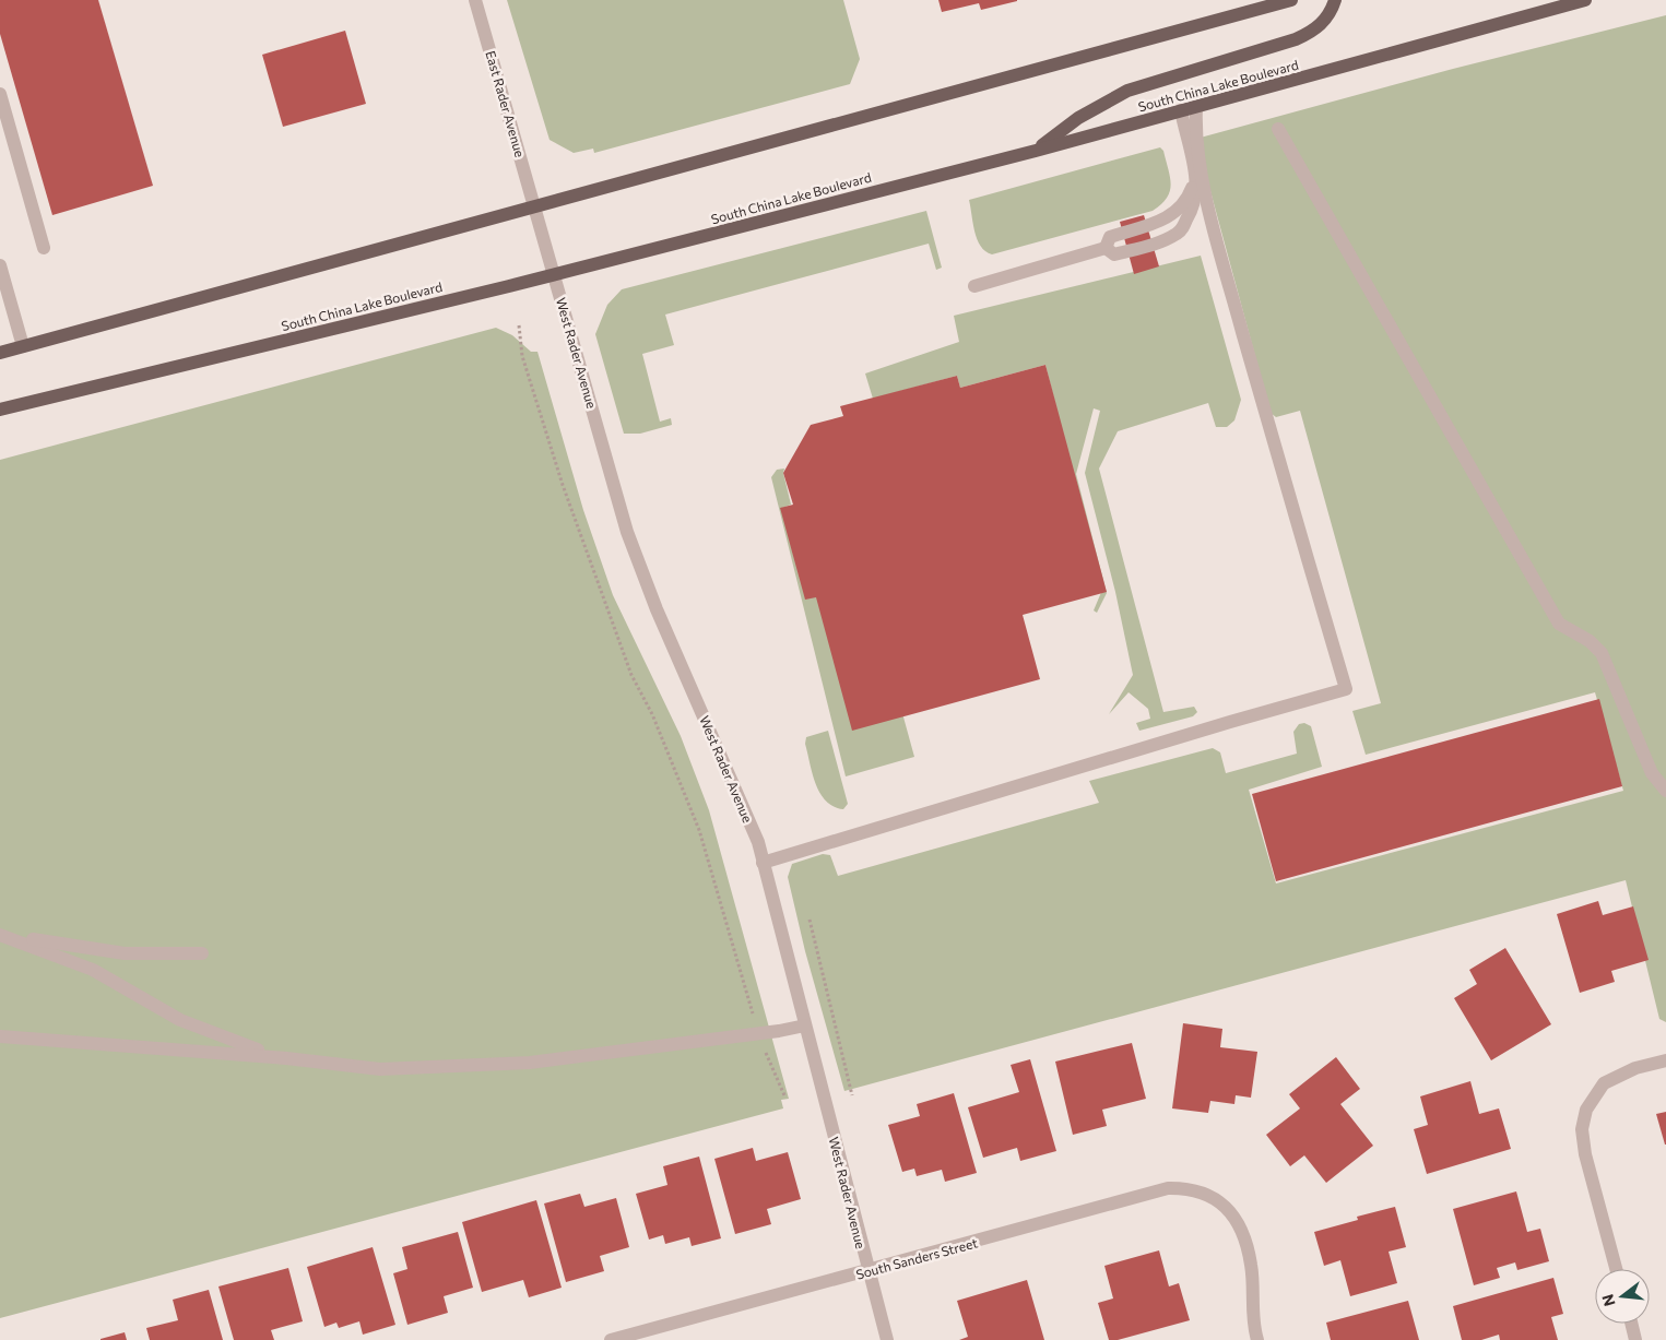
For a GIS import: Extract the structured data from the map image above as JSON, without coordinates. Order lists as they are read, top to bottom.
{
  "streets": {
    "main road": ["South China Lake Boulevard"],
    "street": ["East Rader Avenue", "West Rader Avenue", "South Sanders Street"]
  },
  "crossings": [
    ["South China Lake Boulevard", "West Rader Avenue"],
    ["East Rader Avenue", "West Rader Avenue"],
    ["West Rader Avenue", "South Sanders Street"]
  ],
  "north": "left"
}
